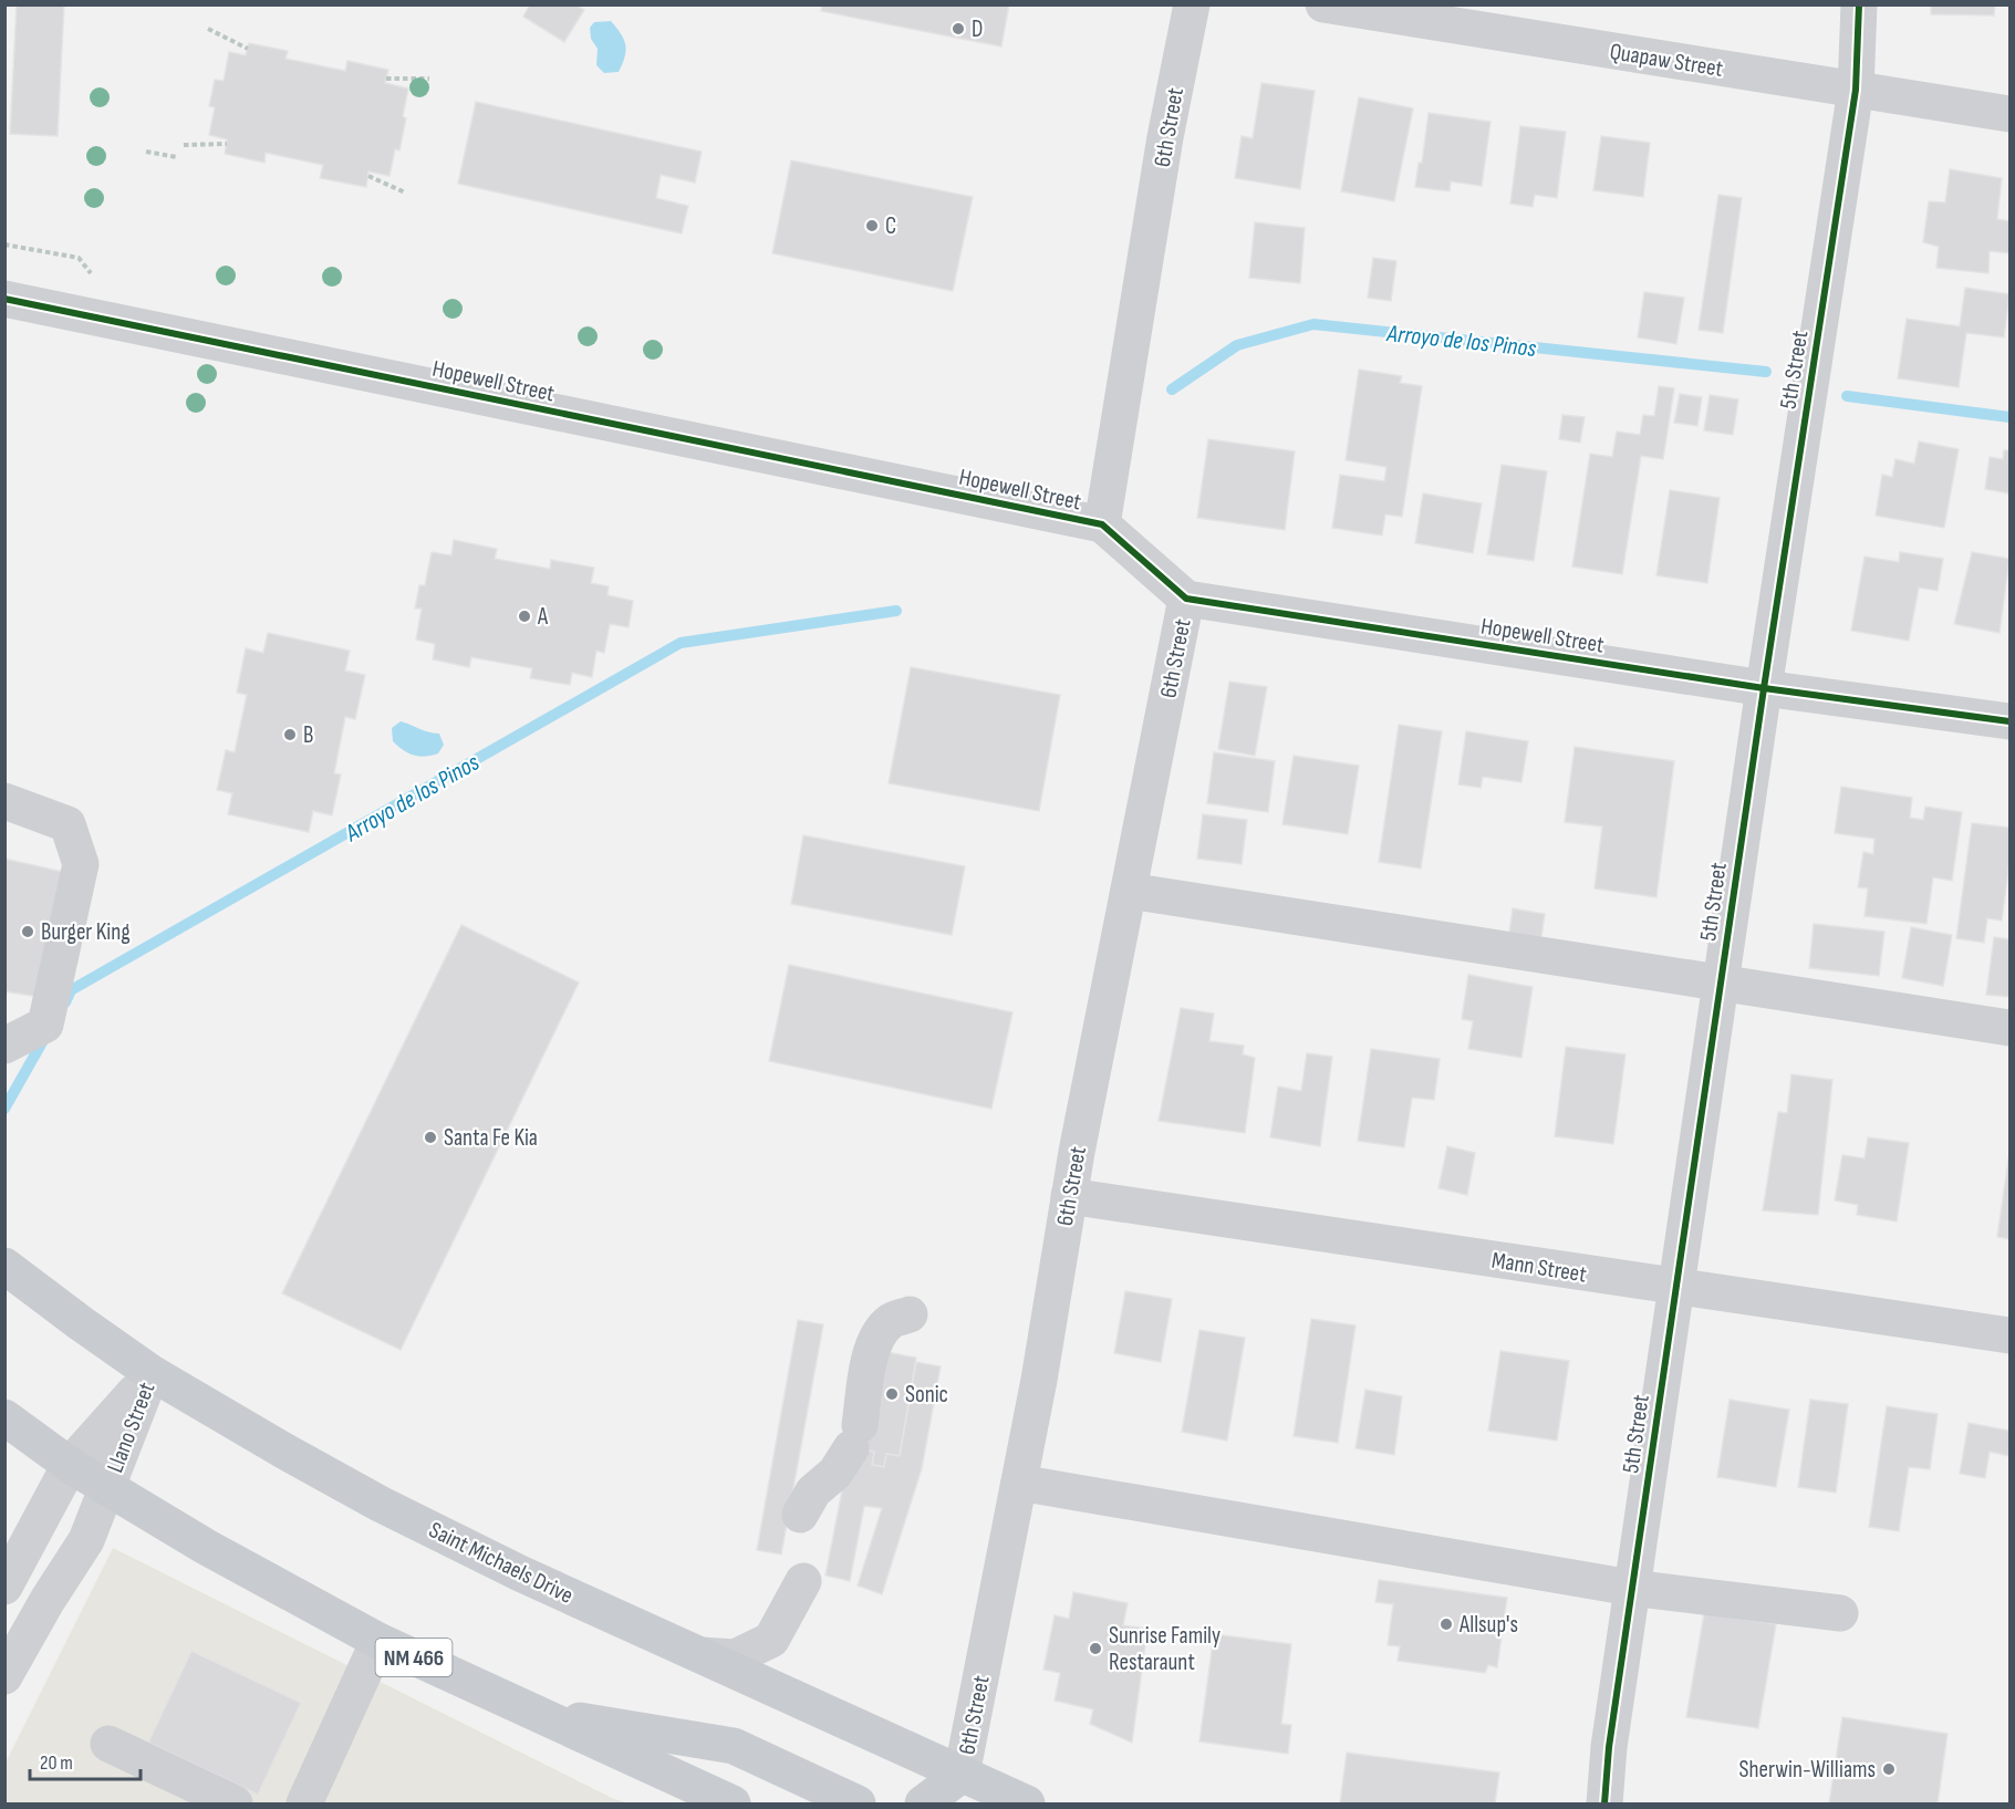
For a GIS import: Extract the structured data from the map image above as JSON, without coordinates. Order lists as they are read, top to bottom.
{
  "streets": {
    "main road": ["Saint Michaels Drive", "NM 466"],
    "street": [
      "Quapaw Street",
      "6th Street",
      "5th Street",
      "Hopewell Street",
      "Mann Street",
      "Llano Street"
    ]
  },
  "crossings": [
    ["Quapaw Street", "5th Street"],
    ["6th Street", "Hopewell Street"],
    ["6th Street", "Mann Street"],
    ["6th Street", "Saint Michaels Drive"],
    ["5th Street", "Hopewell Street"],
    ["5th Street", "Mann Street"],
    ["Llano Street", "Saint Michaels Drive"],
    ["Llano Street", "NM 466"]
  ],
  "water": ["Arroyo de los Pinos"],
  "places": [
    "D",
    "C",
    "A",
    "B",
    "Burger King",
    "Santa Fe Kia",
    "Sonic",
    "Allsup's",
    "Sunrise Family Restaraunt",
    "Sherwin-Williams"
  ],
  "scale_bar": "20 m"
}
